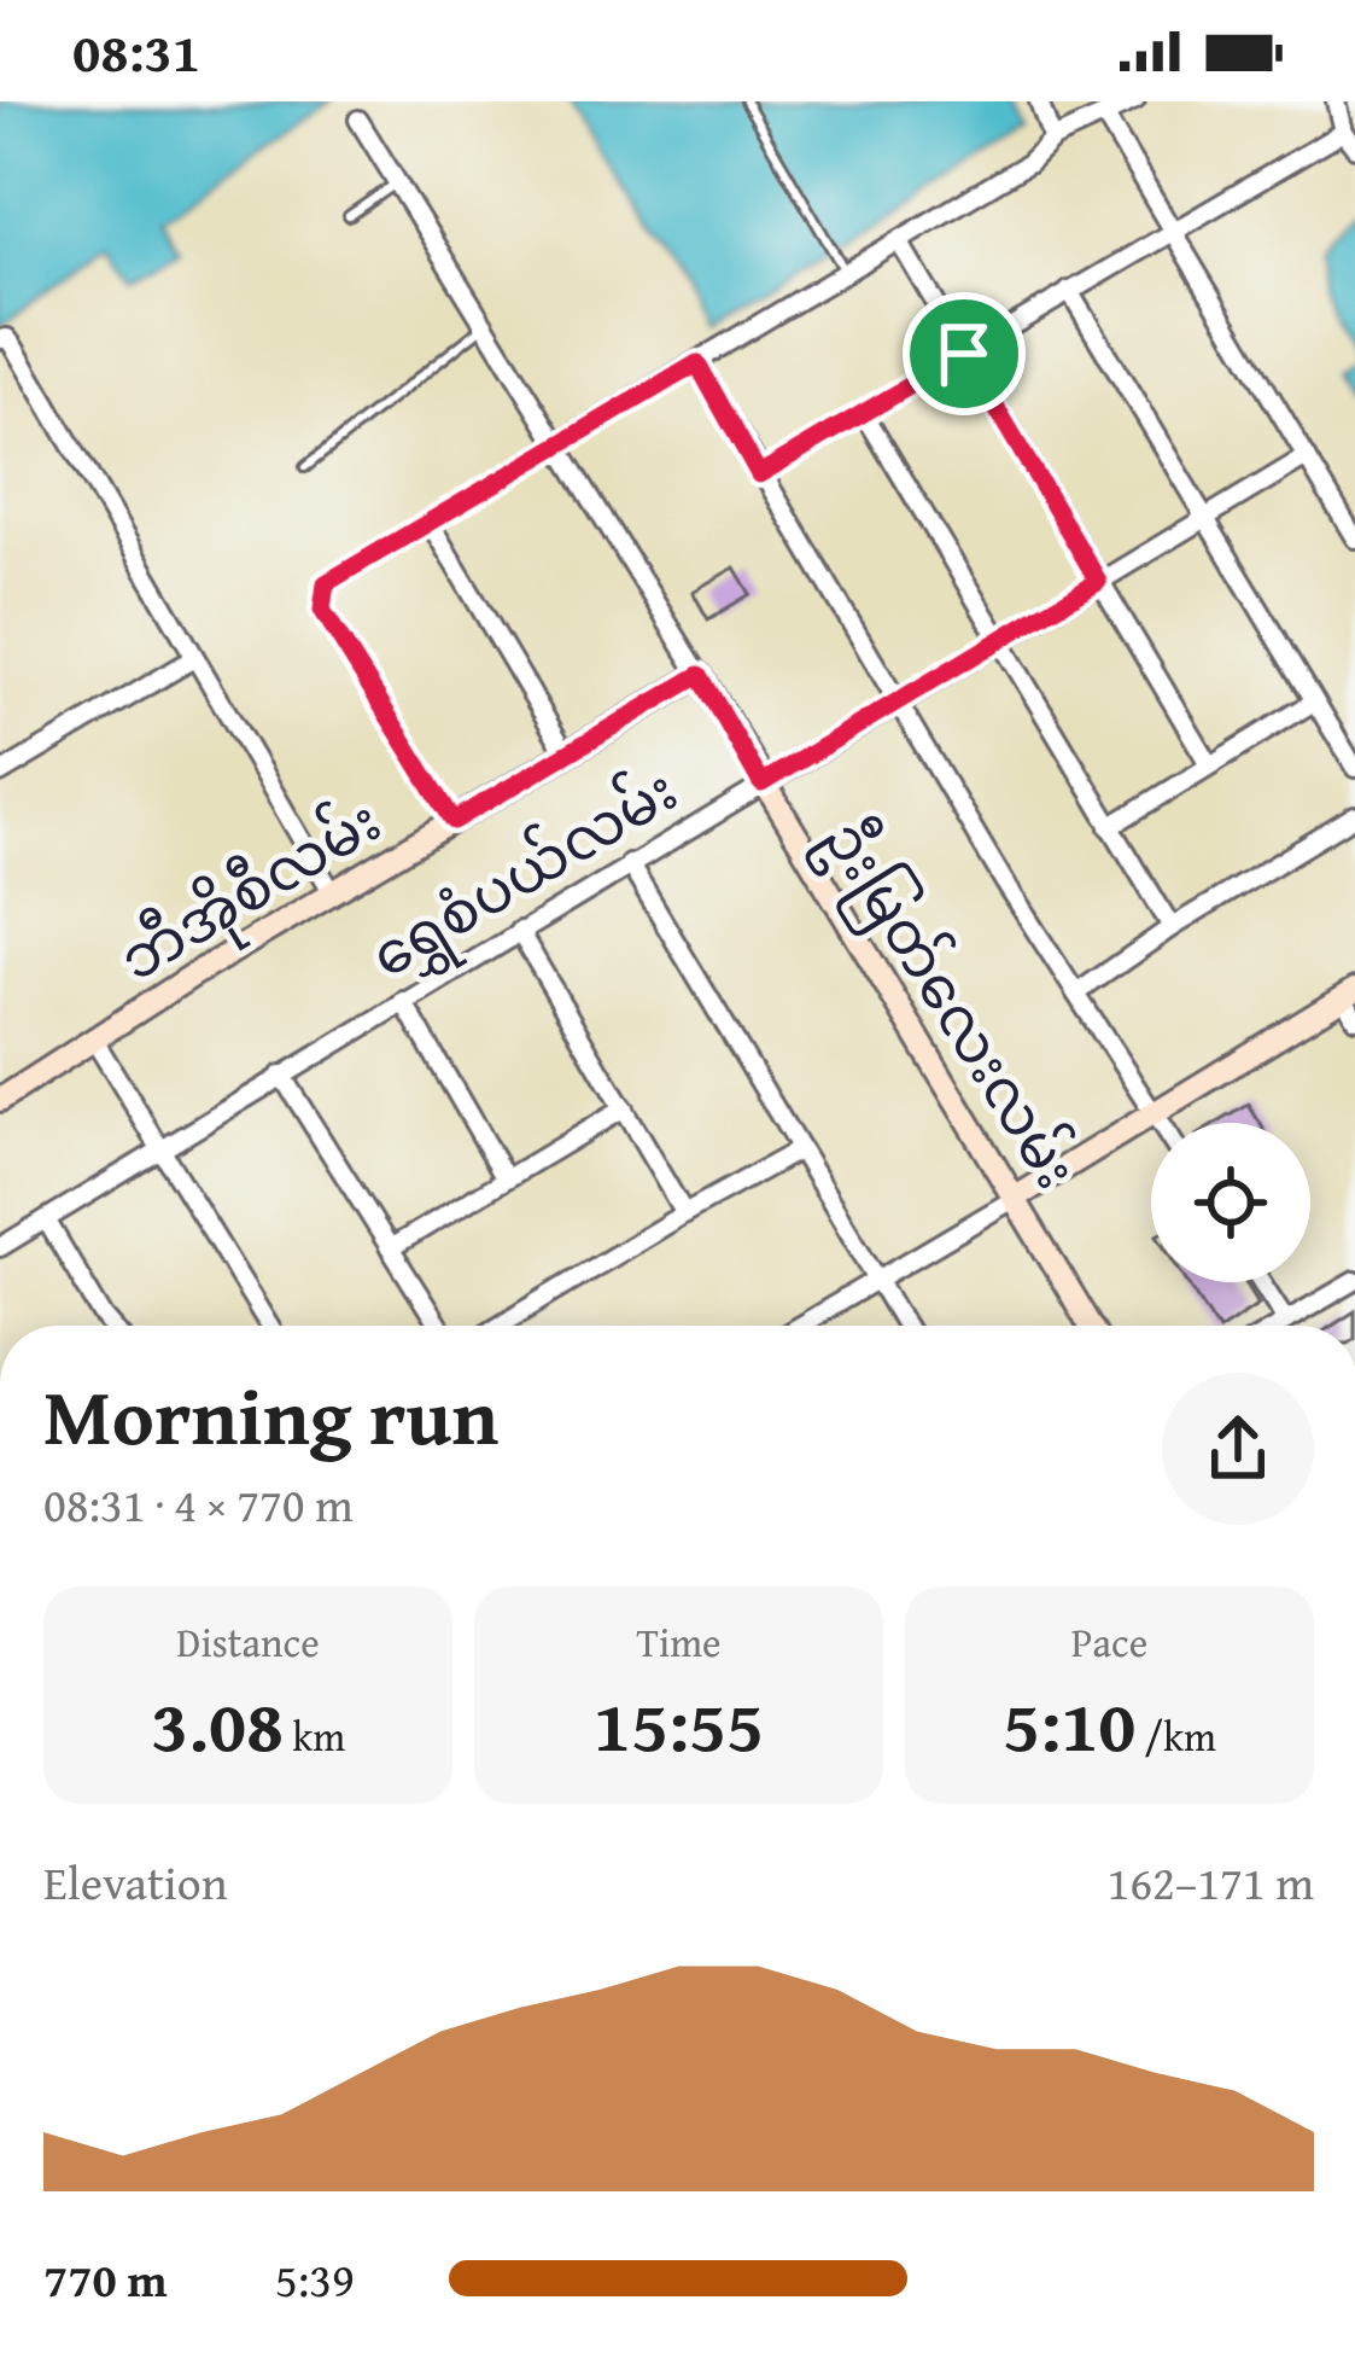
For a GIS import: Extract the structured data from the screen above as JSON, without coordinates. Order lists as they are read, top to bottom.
{
  "streets": {
    "street": ["ရွှေစံပယ်လမ်း", "ဘီအိုစီလမ်း", "ဦးမြတ်လေးလမ်း"]
  },
  "crossings": [
    ["ရွှေစံပယ်လမ်း", "ဦးမြတ်လေးလမ်း"],
    ["ဘီအိုစီလမ်း", "ဦးမြတ်လေးလမ်း"]
  ],
  "page": {
    "status": "08:31",
    "heading": ["Morning run", "08:31 · 4 × 770 m"],
    "stats": [
      ["Distance", "3.08 km"],
      ["Time", "15:55"],
      ["Pace", "5:10 /km"]
    ],
    "chart": ["Elevation", "162–171 m"],
    "list": [
      {
        "name": "770 m",
        "note": "5:39"
      }
    ]
  }
}
